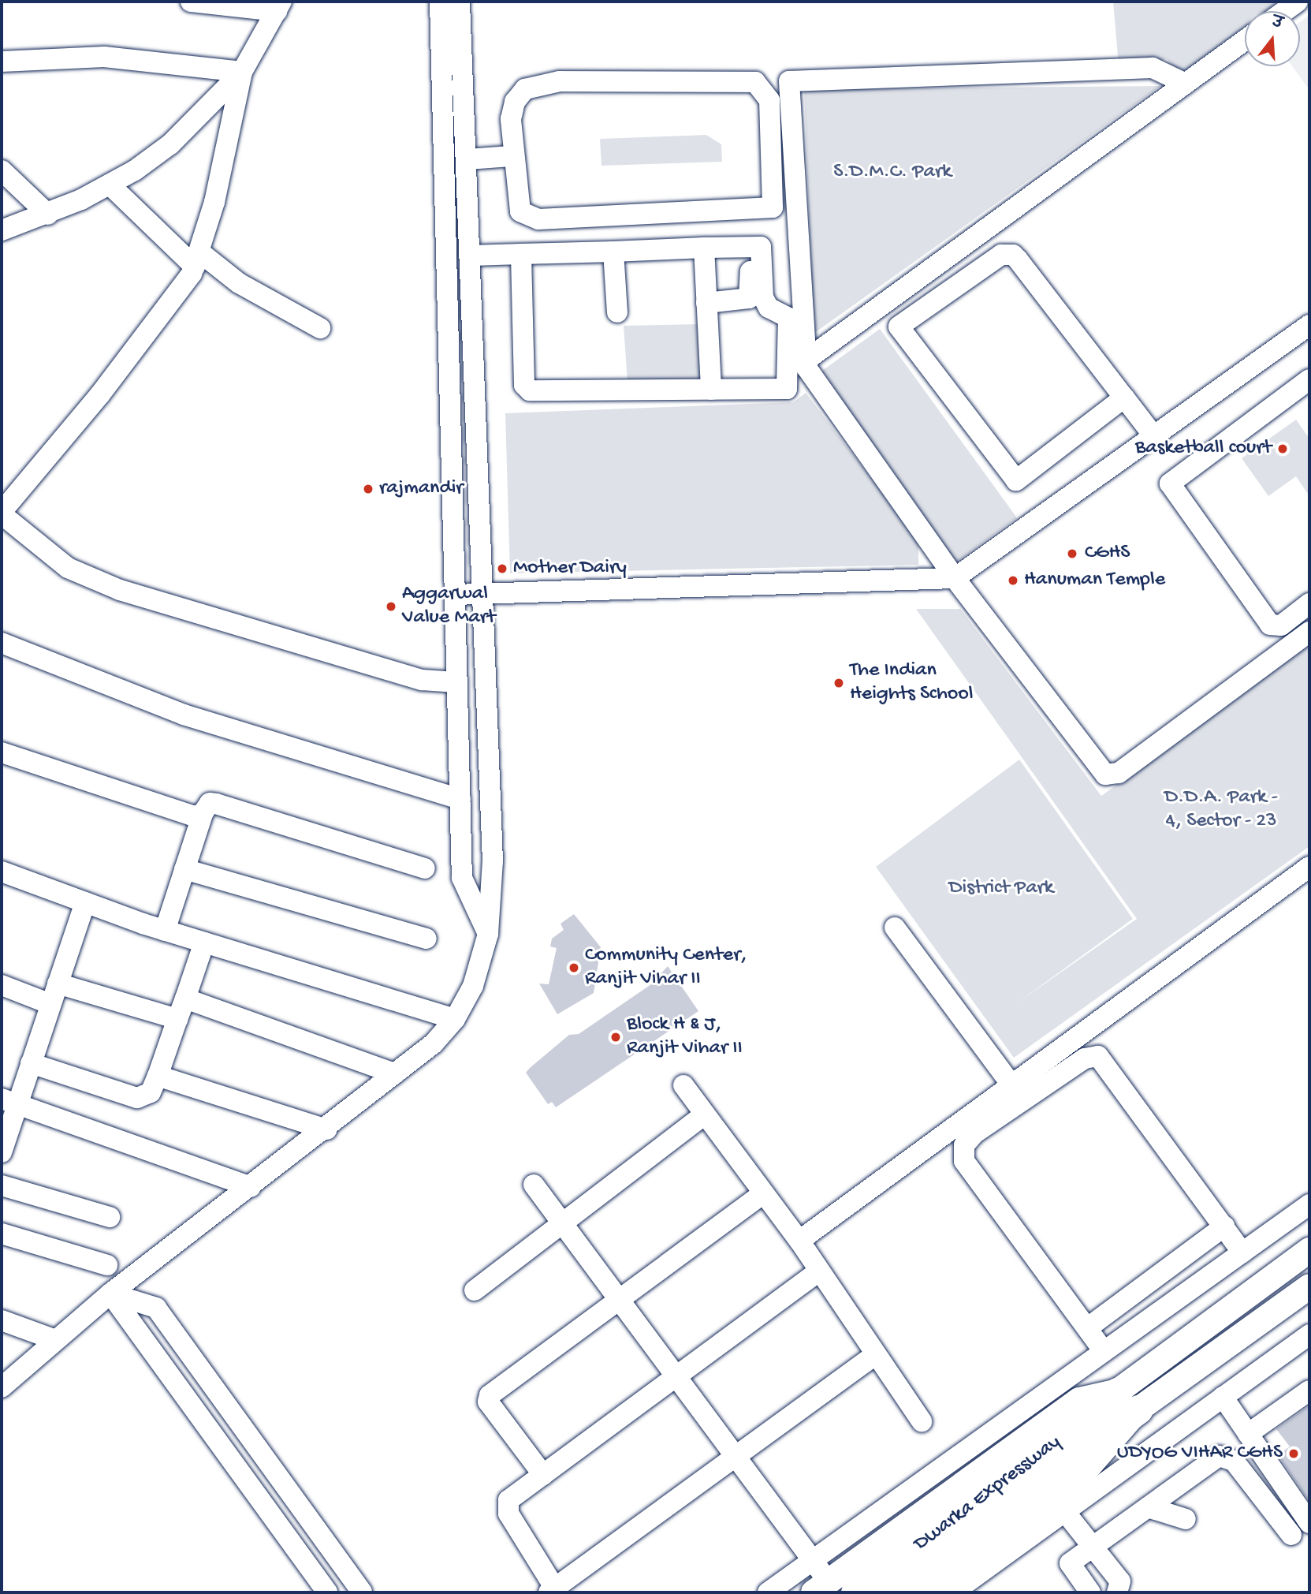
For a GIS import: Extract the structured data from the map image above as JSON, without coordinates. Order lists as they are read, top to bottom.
{
  "streets": {
    "highway": ["Dwarka Expressway"]
  },
  "parks": ["S.D.M.C. Park", "D.D.A. Park - 4, Sector - 23", "District Park"],
  "places": [
    "Basketball court",
    "rajmandir",
    "CGHS",
    "Mother Dairy",
    "Hanuman Temple",
    "Aggarwal Value Mart",
    "The Indian Heights School",
    "Community Center, Ranjit Vihar II",
    "Block H & J, Ranjit Vihar II",
    "UDYOG VIHAR CGHS"
  ],
  "north": "top"
}
